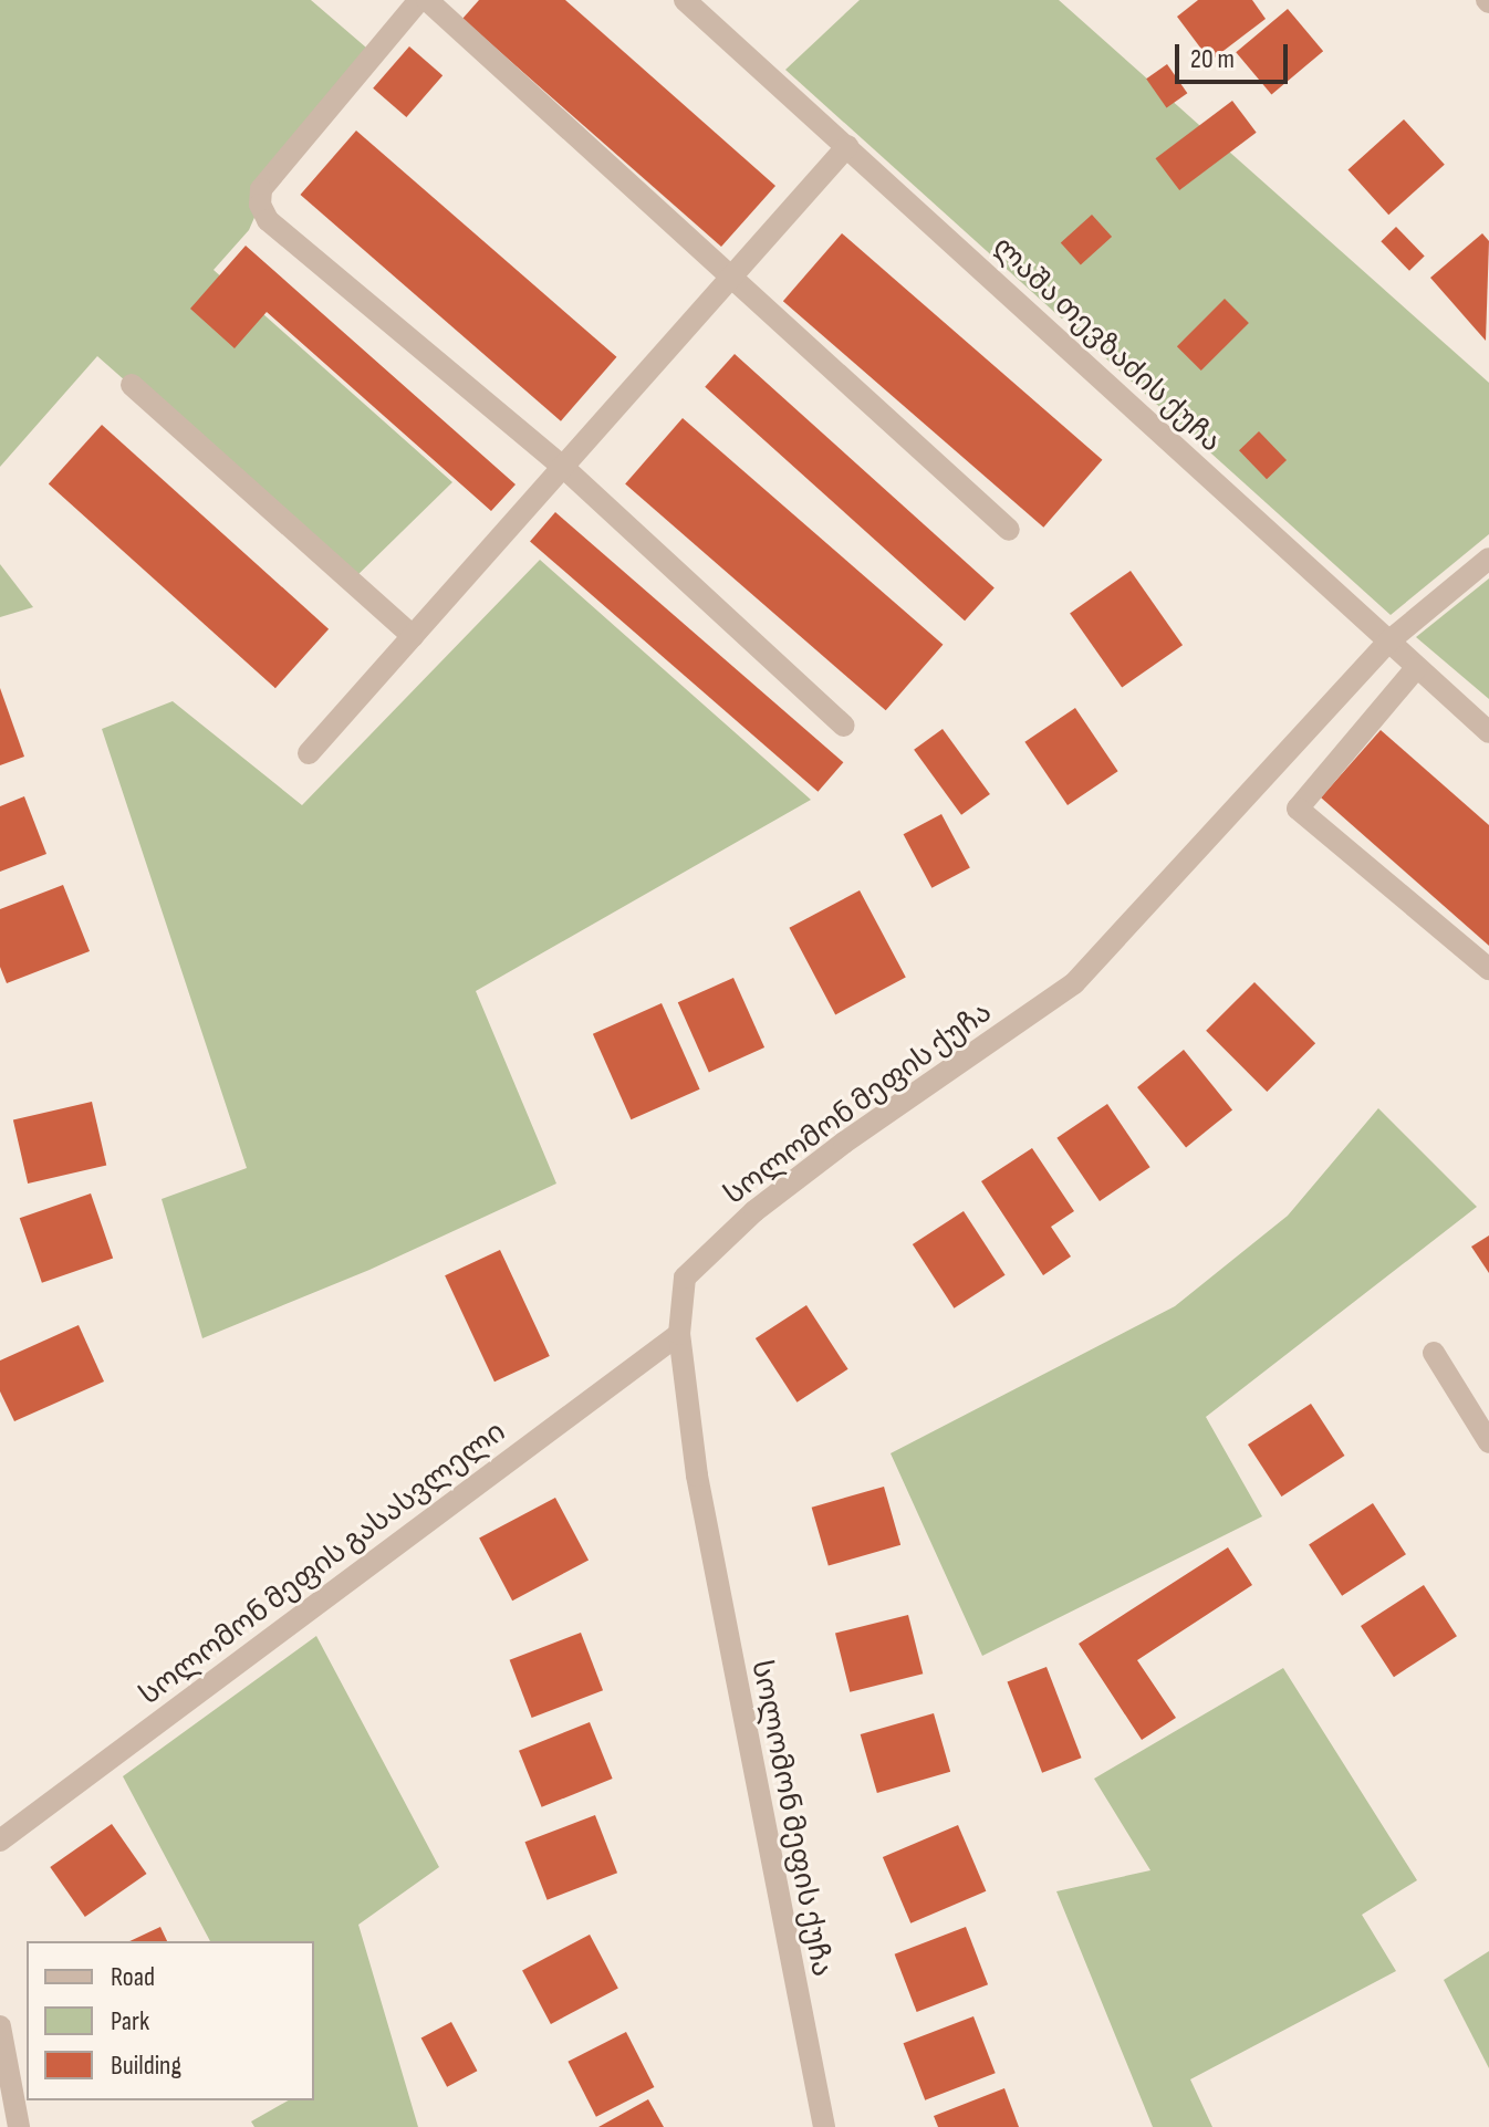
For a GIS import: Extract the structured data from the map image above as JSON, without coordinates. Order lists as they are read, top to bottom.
{
  "streets": {
    "street": ["ლაშა თევზაძის ქუჩა", "სოლომონ მეფის ქუჩა", "სოლომონ მეფის გასასვლელი"]
  },
  "crossings": [
    ["ლაშა თევზაძის ქუჩა", "სოლომონ მეფის ქუჩა"],
    ["სოლომონ მეფის ქუჩა", "სოლომონ მეფის გასასვლელი"]
  ],
  "legend": ["Road", "Park", "Building"],
  "scale_bar": "20 m"
}
